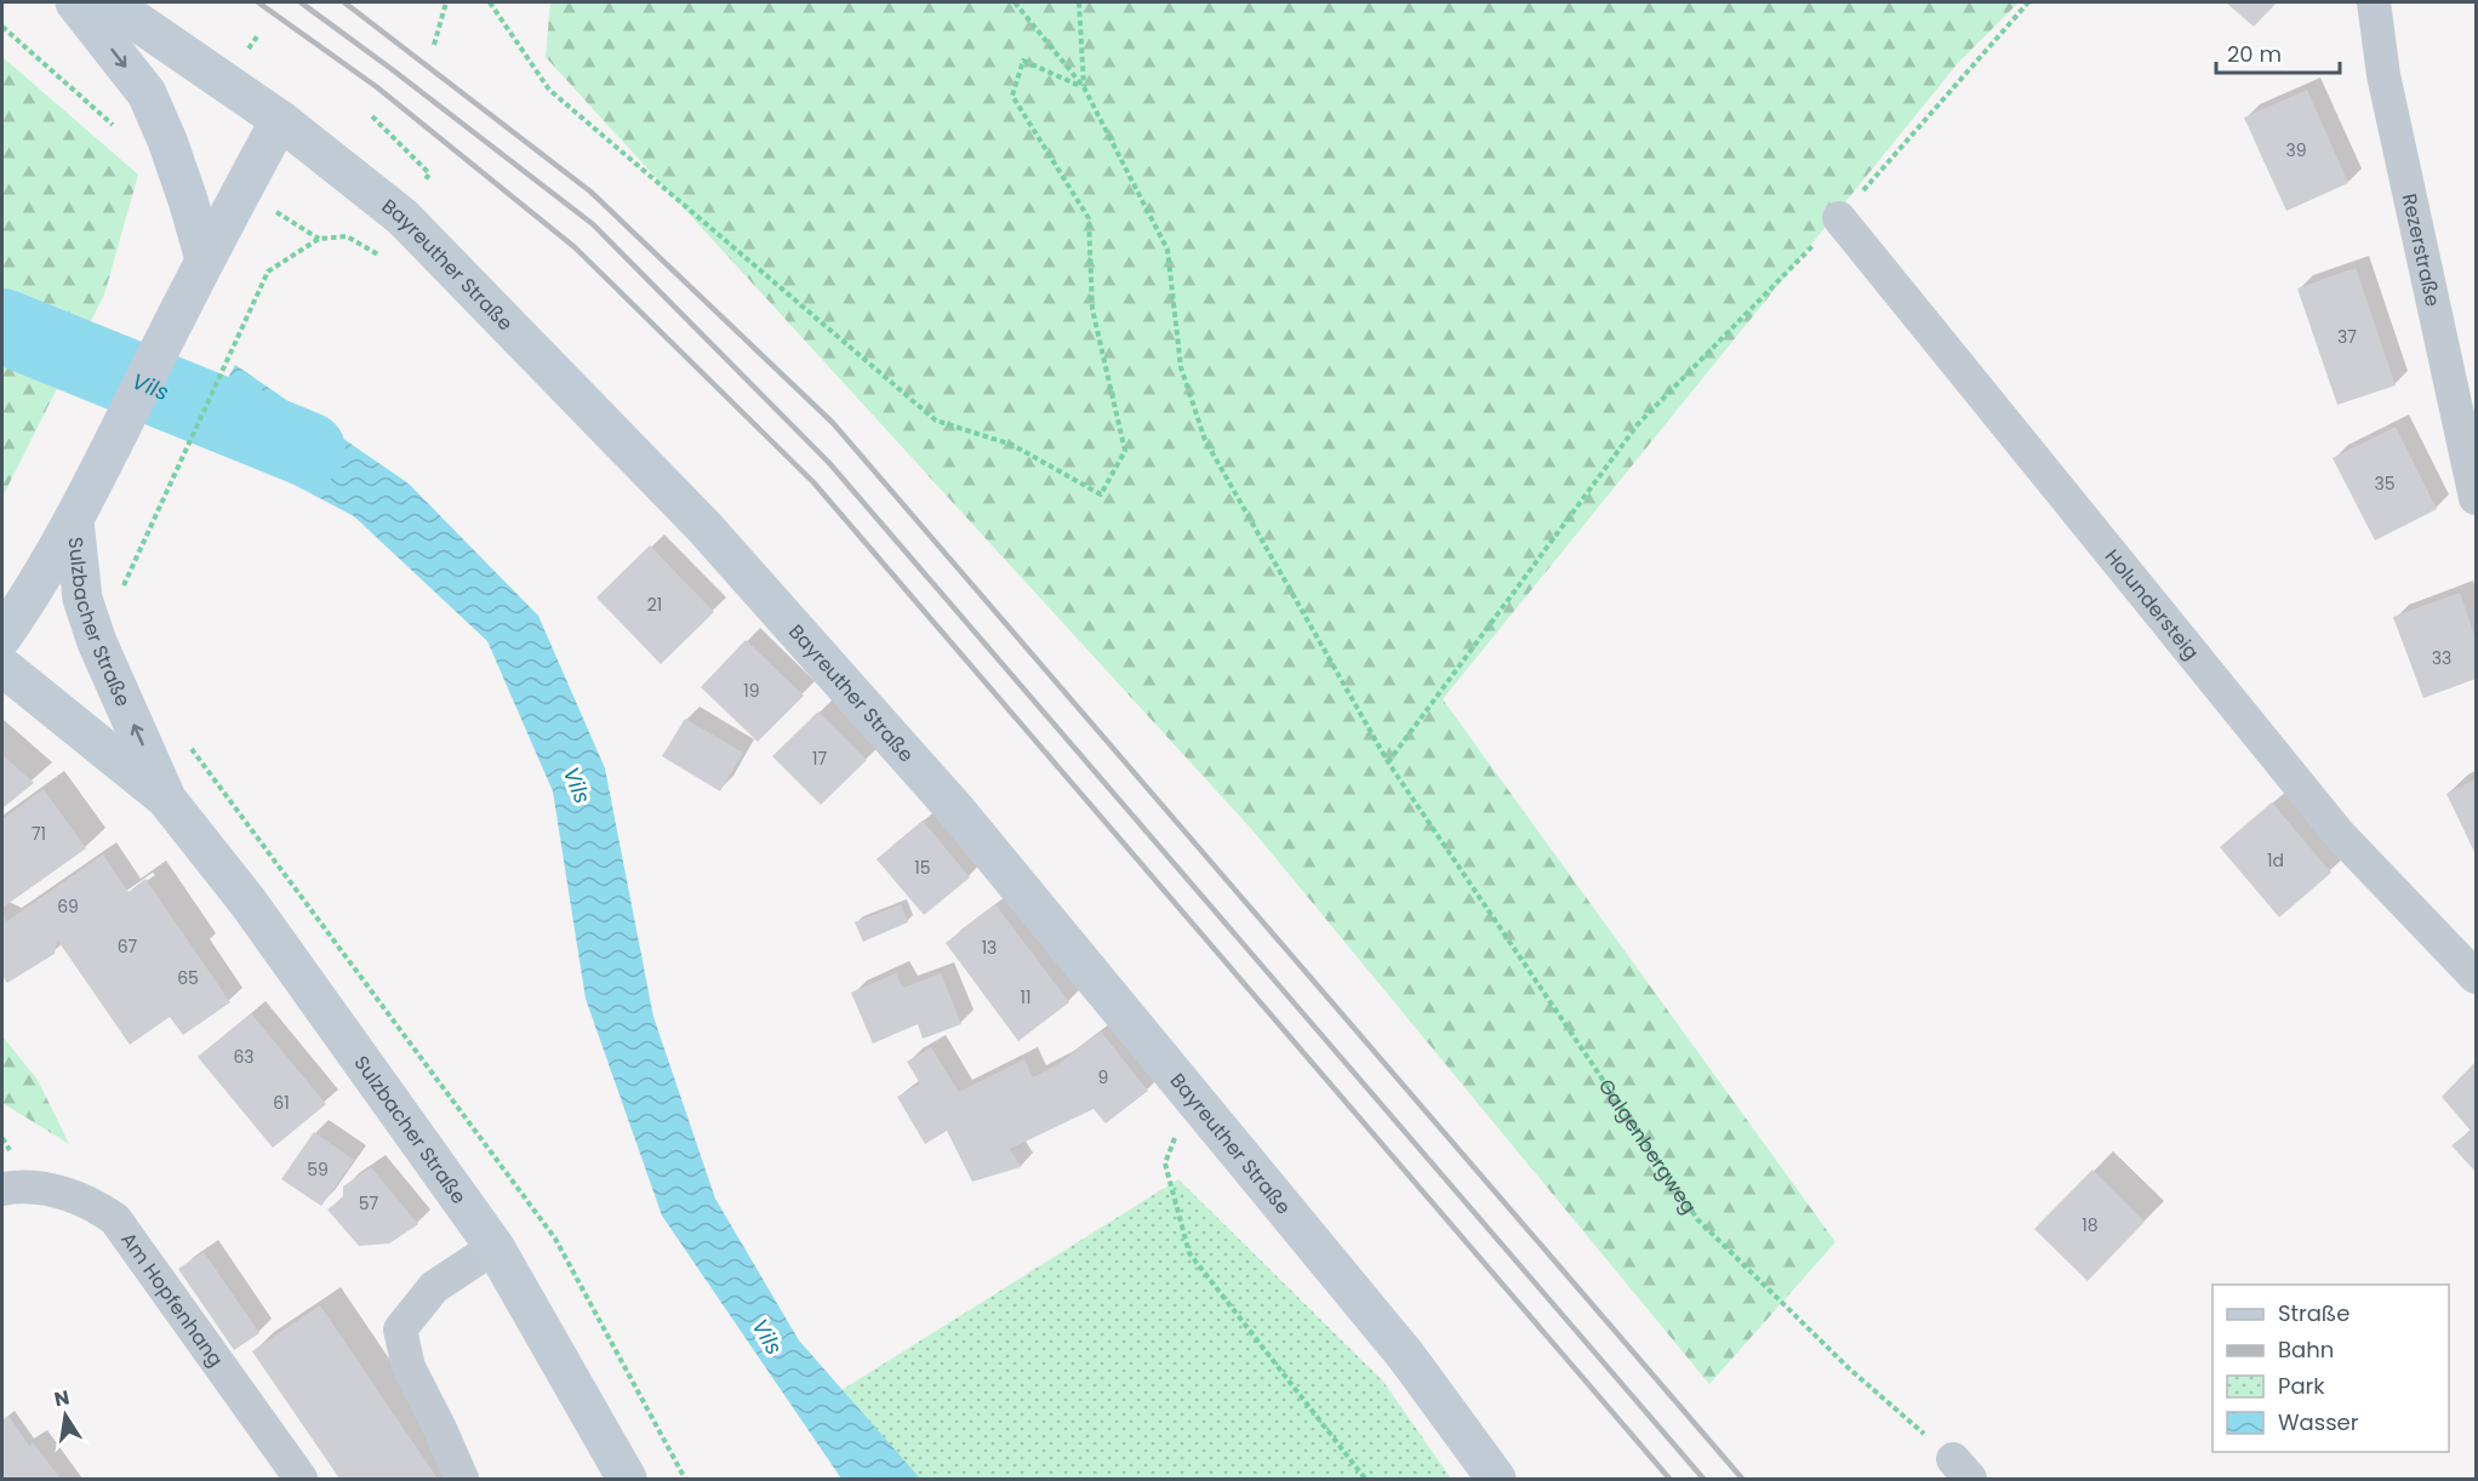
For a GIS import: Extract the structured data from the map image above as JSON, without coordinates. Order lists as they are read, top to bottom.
{
  "streets": {
    "main road": ["Bayreuther Straße", "Sulzbacher Straße"],
    "street": ["Rezerstraße", "Holundersteig", "Am Hopfenhang"],
    "path": ["Galgenbergweg"]
  },
  "water": ["Vils"],
  "house_numbers": [
    "39",
    "37",
    "35",
    "21",
    "33",
    "19",
    "17",
    "71",
    "1d",
    "15",
    "69",
    "67",
    "13",
    "65",
    "11",
    "63",
    "9",
    "61",
    "59",
    "57",
    "18"
  ],
  "legend": [
    "Straße",
    "Bahn",
    "Park",
    "Wasser"
  ],
  "scale_bar": "20 m",
  "north": "top"
}
